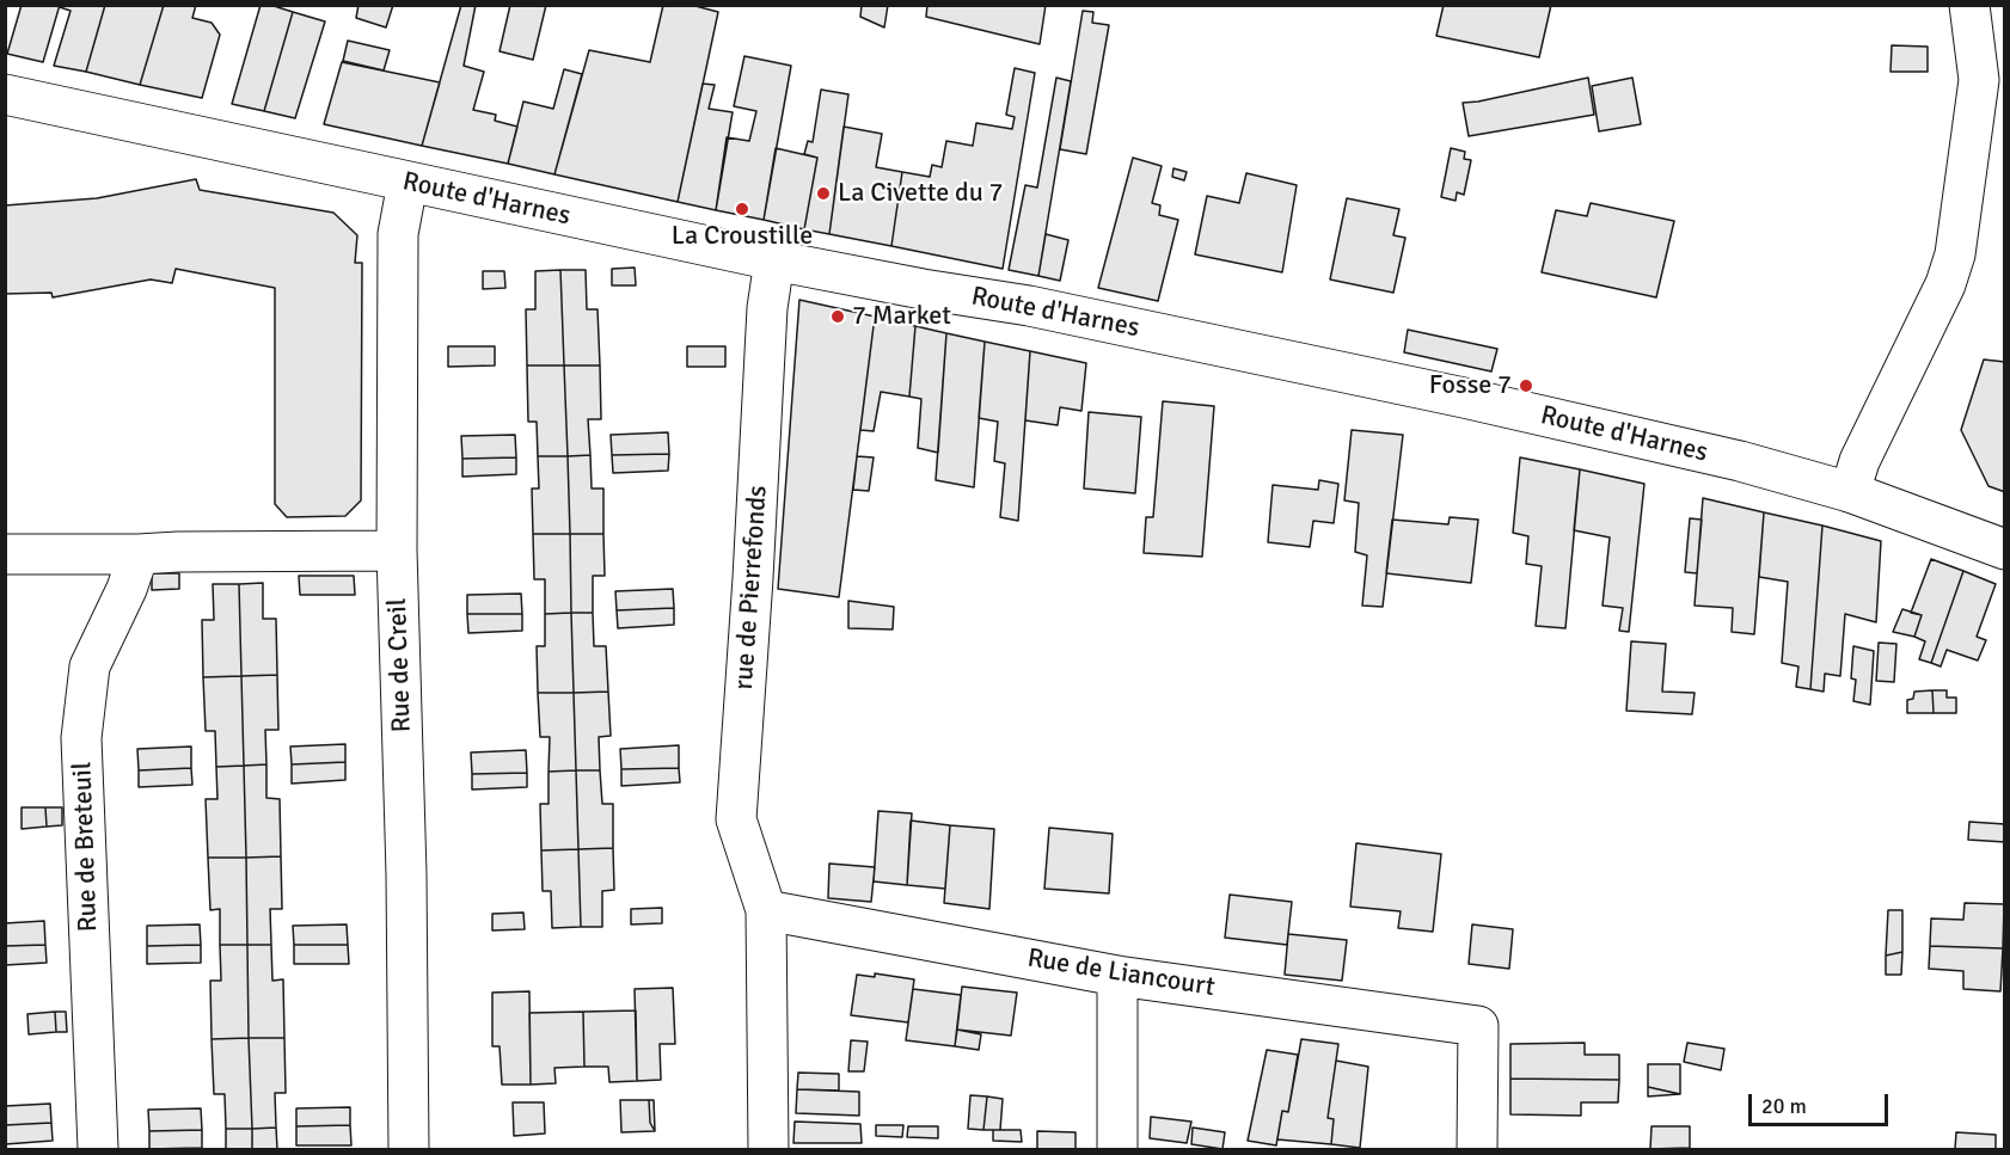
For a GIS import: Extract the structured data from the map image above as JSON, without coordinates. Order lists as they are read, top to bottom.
{
  "streets": {
    "street": [
      "Route d'Harnes",
      "rue de Pierrefonds",
      "Rue de Creil",
      "Rue de Breteuil",
      "Rue de Liancourt"
    ]
  },
  "crossings": [
    ["Route d'Harnes", "rue de Pierrefonds"],
    ["Route d'Harnes", "Rue de Creil"],
    ["rue de Pierrefonds", "Rue de Liancourt"]
  ],
  "places": [
    "La Civette du 7",
    "La Croustille",
    "7 Market",
    "Fosse 7"
  ],
  "scale_bar": "20 m"
}
